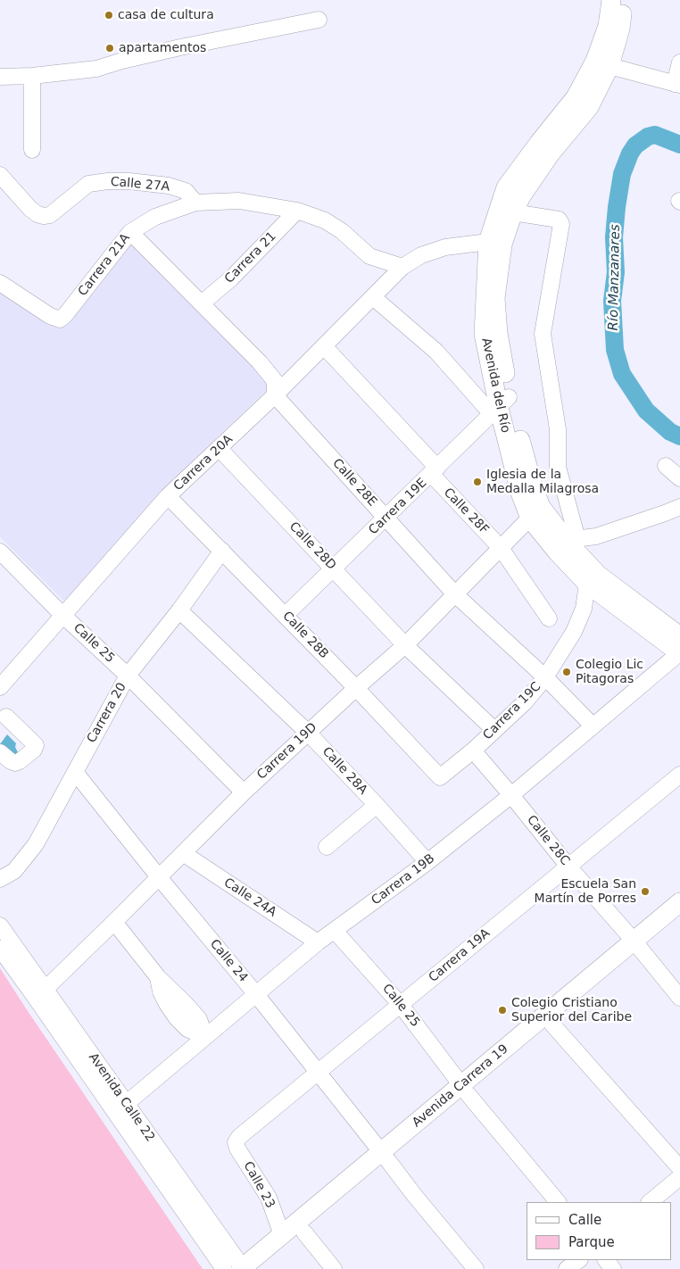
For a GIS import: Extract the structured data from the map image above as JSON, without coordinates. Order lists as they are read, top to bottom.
{
  "streets": {
    "main road": ["Avenida del Río", "Avenida Carrera 19"],
    "street": [
      "Calle 27A",
      "Carrera 21",
      "Carrera 21A",
      "Carrera 20A",
      "Calle 28E",
      "Carrera 19E",
      "Calle 28F",
      "Calle 28D",
      "Calle 28B",
      "Calle 25",
      "Carrera 19C",
      "Carrera 20",
      "Carrera 19D",
      "Calle 28A",
      "Calle 28C",
      "Carrera 19B",
      "Calle 24A",
      "Carrera 19A",
      "Calle 24",
      "Avenida Calle 22",
      "Calle 23"
    ]
  },
  "crossings": [
    ["Calle 27A", "Carrera 21A"],
    ["Carrera 21", "Carrera 21A"],
    ["Carrera 21", "Calle 28E"],
    ["Carrera 21A", "Carrera 20A"],
    ["Carrera 21A", "Calle 28E"],
    ["Avenida del Río", "Carrera 20A"],
    ["Avenida del Río", "Carrera 19E"],
    ["Avenida del Río", "Carrera 19C"],
    ["Avenida del Río", "Carrera 19D"],
    ["Avenida del Río", "Carrera 19B"],
    ["Carrera 20A", "Calle 28E"],
    ["Carrera 20A", "Calle 28F"],
    ["Carrera 20A", "Calle 28D"],
    ["Carrera 20A", "Calle 28B"],
    ["Carrera 20A", "Calle 25"],
    ["Calle 28E", "Carrera 19E"],
    ["Calle 28E", "Carrera 19C"],
    ["Calle 28E", "Carrera 19D"],
    ["Calle 28E", "Carrera 19B"],
    ["Carrera 19E", "Calle 28F"],
    ["Carrera 19E", "Calle 28D"],
    ["Carrera 19E", "Calle 28B"],
    ["Calle 28F", "Carrera 19D"],
    ["Calle 28D", "Carrera 19C"],
    ["Calle 28D", "Carrera 19D"],
    ["Calle 28B", "Carrera 19C"],
    ["Calle 28B", "Carrera 20"],
    ["Calle 28B", "Carrera 19D"],
    ["Calle 25", "Carrera 20"],
    ["Calle 25", "Carrera 19D"],
    ["Calle 25", "Carrera 19B"],
    ["Calle 25", "Carrera 19A"],
    ["Calle 25", "Avenida Carrera 19"],
    ["Carrera 19C", "Calle 28C"],
    ["Carrera 20", "Calle 28A"],
    ["Carrera 20", "Calle 24"],
    ["Carrera 19D", "Calle 28A"],
    ["Carrera 19D", "Calle 24A"],
    ["Carrera 19D", "Calle 24"],
    ["Carrera 19D", "Avenida Calle 22"],
    ["Calle 28A", "Carrera 19B"],
    ["Calle 28C", "Carrera 19B"],
    ["Calle 28C", "Carrera 19A"],
    ["Calle 28C", "Avenida Carrera 19"],
    ["Carrera 19B", "Calle 24A"],
    ["Carrera 19B", "Calle 24"],
    ["Carrera 19B", "Avenida Calle 22"],
    ["Carrera 19A", "Calle 24"],
    ["Carrera 19A", "Calle 23"],
    ["Calle 24", "Avenida Carrera 19"],
    ["Avenida Carrera 19", "Avenida Calle 22"],
    ["Avenida Carrera 19", "Calle 23"]
  ],
  "water": ["Río Manzanares"],
  "places": [
    "casa de cultura",
    "apartamentos",
    "Iglesia de la Medalla Milagrosa",
    "Colegio Lic Pitagoras",
    "Escuela San Martín de Porres",
    "Colegio Cristiano Superior del Caribe"
  ],
  "legend": ["Calle", "Parque"]
}
